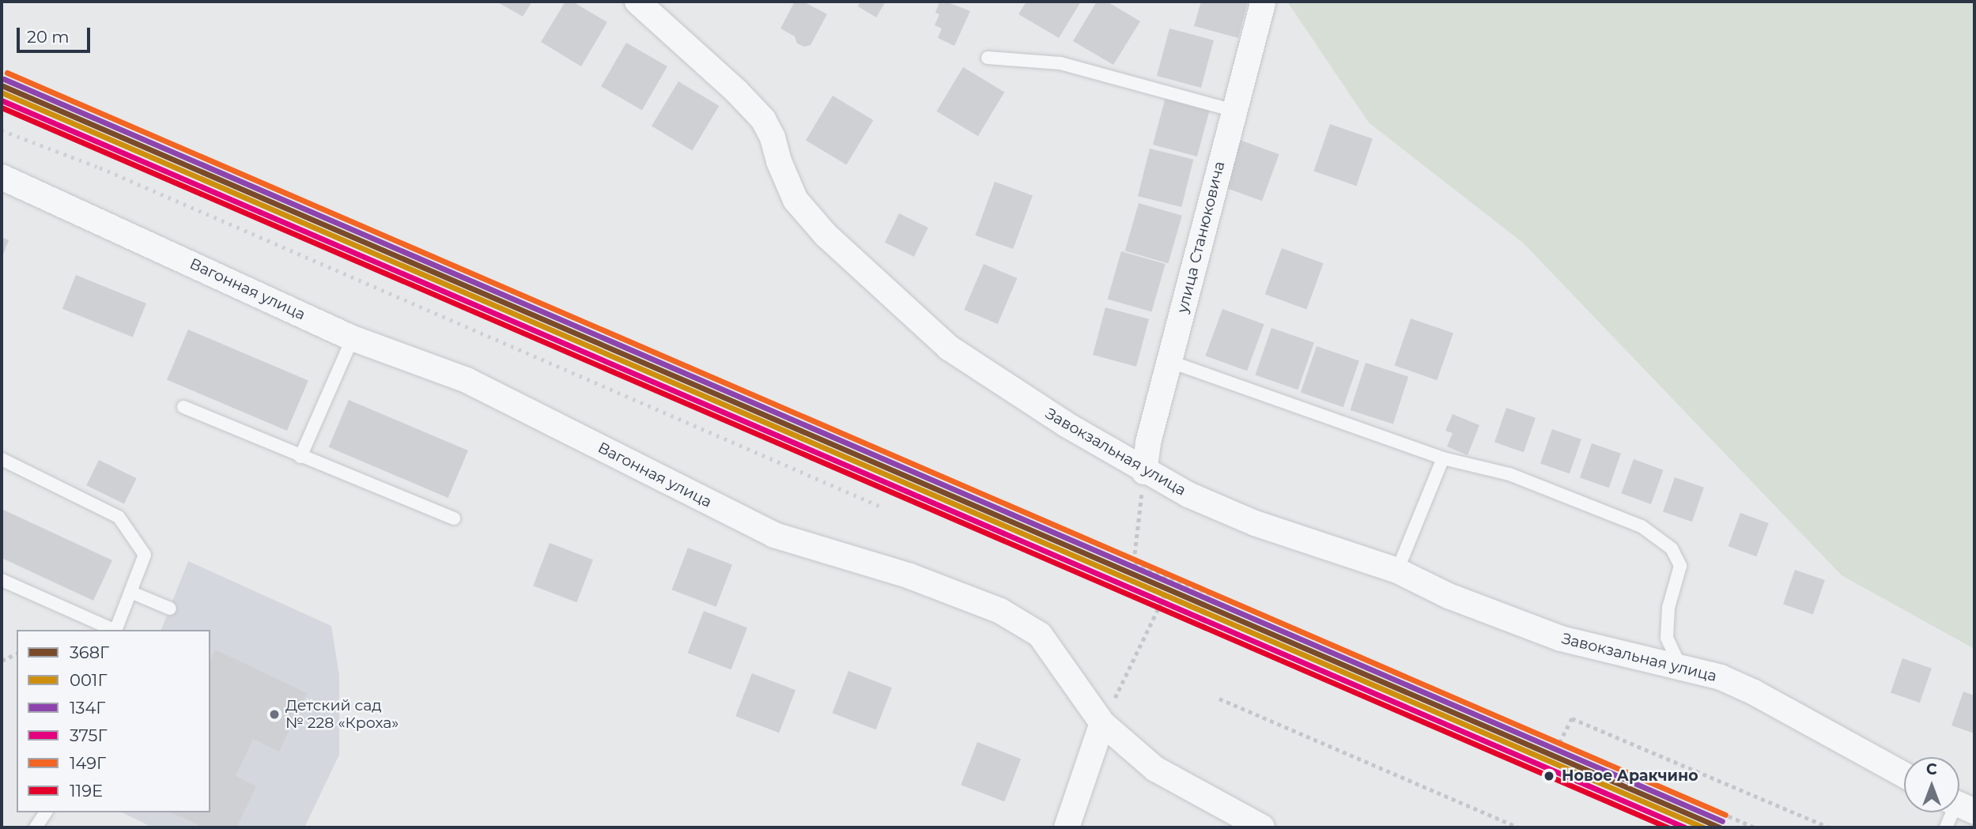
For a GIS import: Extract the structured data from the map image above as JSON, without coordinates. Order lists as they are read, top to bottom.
{
  "streets": {
    "street": ["улица Станюковича", "Вагонная улица", "Завокзальная улица"]
  },
  "crossings": [
    ["улица Станюковича", "Завокзальная улица"]
  ],
  "places": ["Детский сад № 228 «Кроха»", "Новое Аракчино"],
  "lines": [
    "transit line 149Г",
    "transit line 134Г",
    "transit line 368Г",
    "transit line 001Г",
    "transit line 375Г",
    "transit line 119Е"
  ],
  "legend": [
    "368Г",
    "001Г",
    "134Г",
    "375Г",
    "149Г",
    "119Е"
  ],
  "scale_bar": "20 m",
  "north": "top"
}
